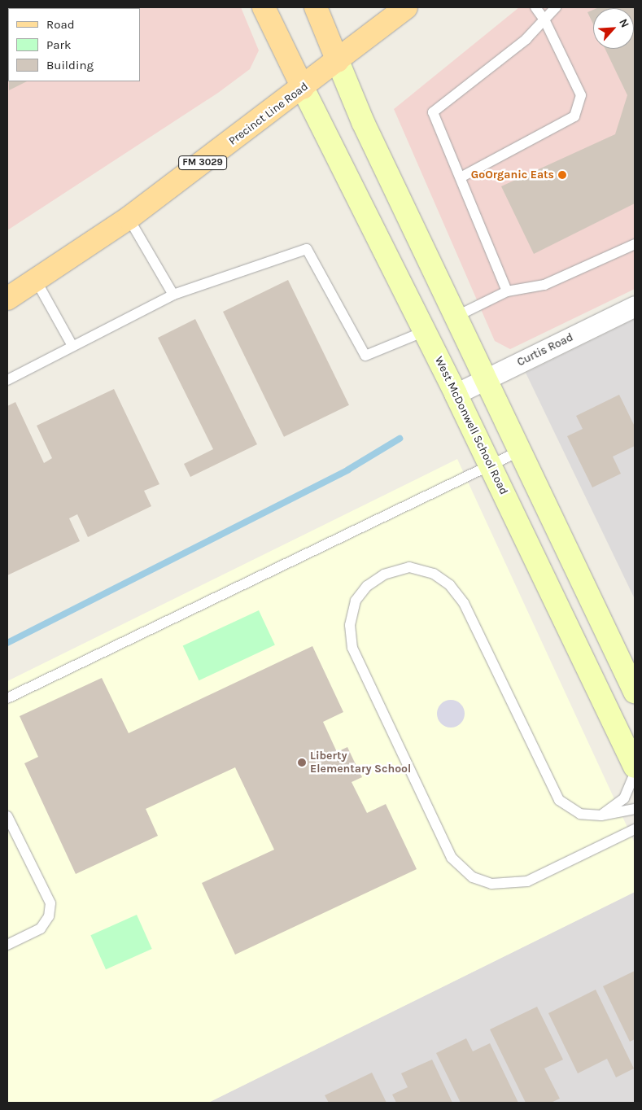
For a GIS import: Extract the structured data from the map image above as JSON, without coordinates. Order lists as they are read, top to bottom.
{
  "streets": {
    "main road": ["Precinct Line Road", "FM 3029", "West McDonwell School Road"],
    "street": ["Curtis Road"]
  },
  "crossings": [
    ["Precinct Line Road", "West McDonwell School Road"],
    ["Curtis Road", "West McDonwell School Road"]
  ],
  "places": ["GoOrganic Eats", "Liberty Elementary School"],
  "legend": ["Road", "Park", "Building"],
  "north": "top right"
}
